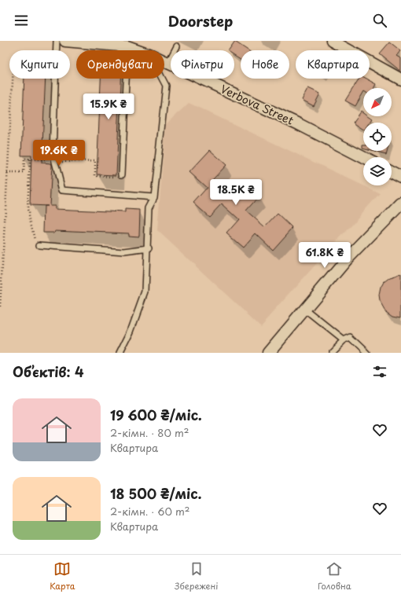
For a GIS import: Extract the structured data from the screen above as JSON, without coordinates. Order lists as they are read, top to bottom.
{
  "streets": {
    "street": ["Verbova Street"]
  },
  "north": "bottom left",
  "page": {
    "header": "Doorstep",
    "chip": [
      "Купити",
      "Орендувати",
      "Фільтри",
      "Нове",
      "Квартира"
    ],
    "price": [
      "15.9K ₴",
      "19.6K ₴",
      "18.5K ₴",
      "61.8K ₴"
    ],
    "heading": "Об’єктів: 4",
    "list": [
      {
        "name": "19 600 ₴/міс.",
        "note": "2-кімн. · 80 m² · Квартира"
      },
      {
        "name": "18 500 ₴/міс.",
        "note": "2-кімн. · 60 m² · Квартира"
      }
    ],
    "tabs": ["Карта", "Збережені", "Головна"]
  }
}
